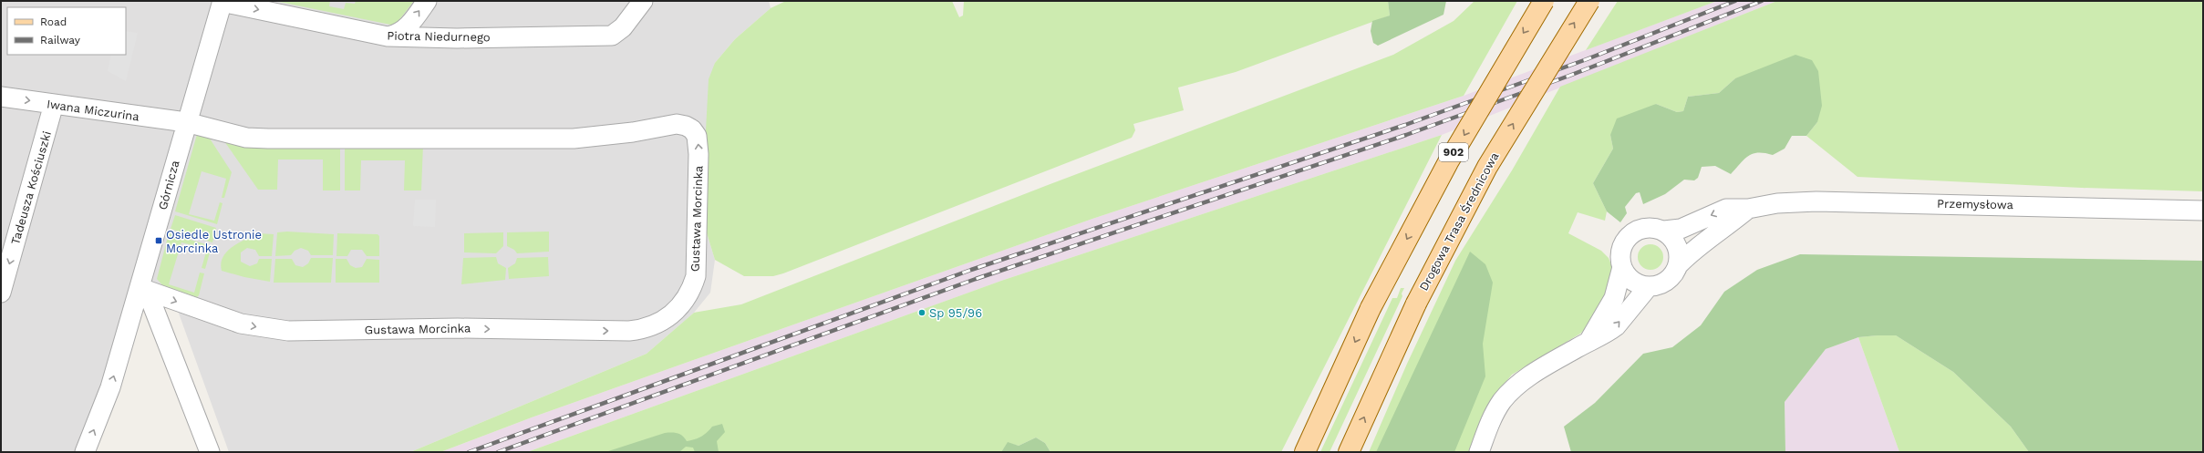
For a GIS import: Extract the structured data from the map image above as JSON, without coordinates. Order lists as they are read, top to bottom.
{
  "streets": {
    "main road": ["902", "Drogowa Trasa Średnicowa"],
    "street": [
      "Piotra Niedurnego",
      "Iwana Miczurina",
      "Górnicza",
      "Tadeusza Kościuszki",
      "Przemysłowa",
      "Gustawa Morcinka"
    ]
  },
  "crossings": [
    ["Piotra Niedurnego", "Górnicza"],
    ["Iwana Miczurina", "Górnicza"],
    ["Iwana Miczurina", "Tadeusza Kościuszki"],
    ["Iwana Miczurina", "Gustawa Morcinka"],
    ["Górnicza", "Gustawa Morcinka"]
  ],
  "one_way": ["Piotra Niedurnego", "Górnicza", "Tadeusza Kościuszki"],
  "places": {
    "transit": ["Osiedle Ustronie Morcinka"],
    "other": ["Sp 95/96"]
  },
  "legend": ["Road", "Railway"]
}
